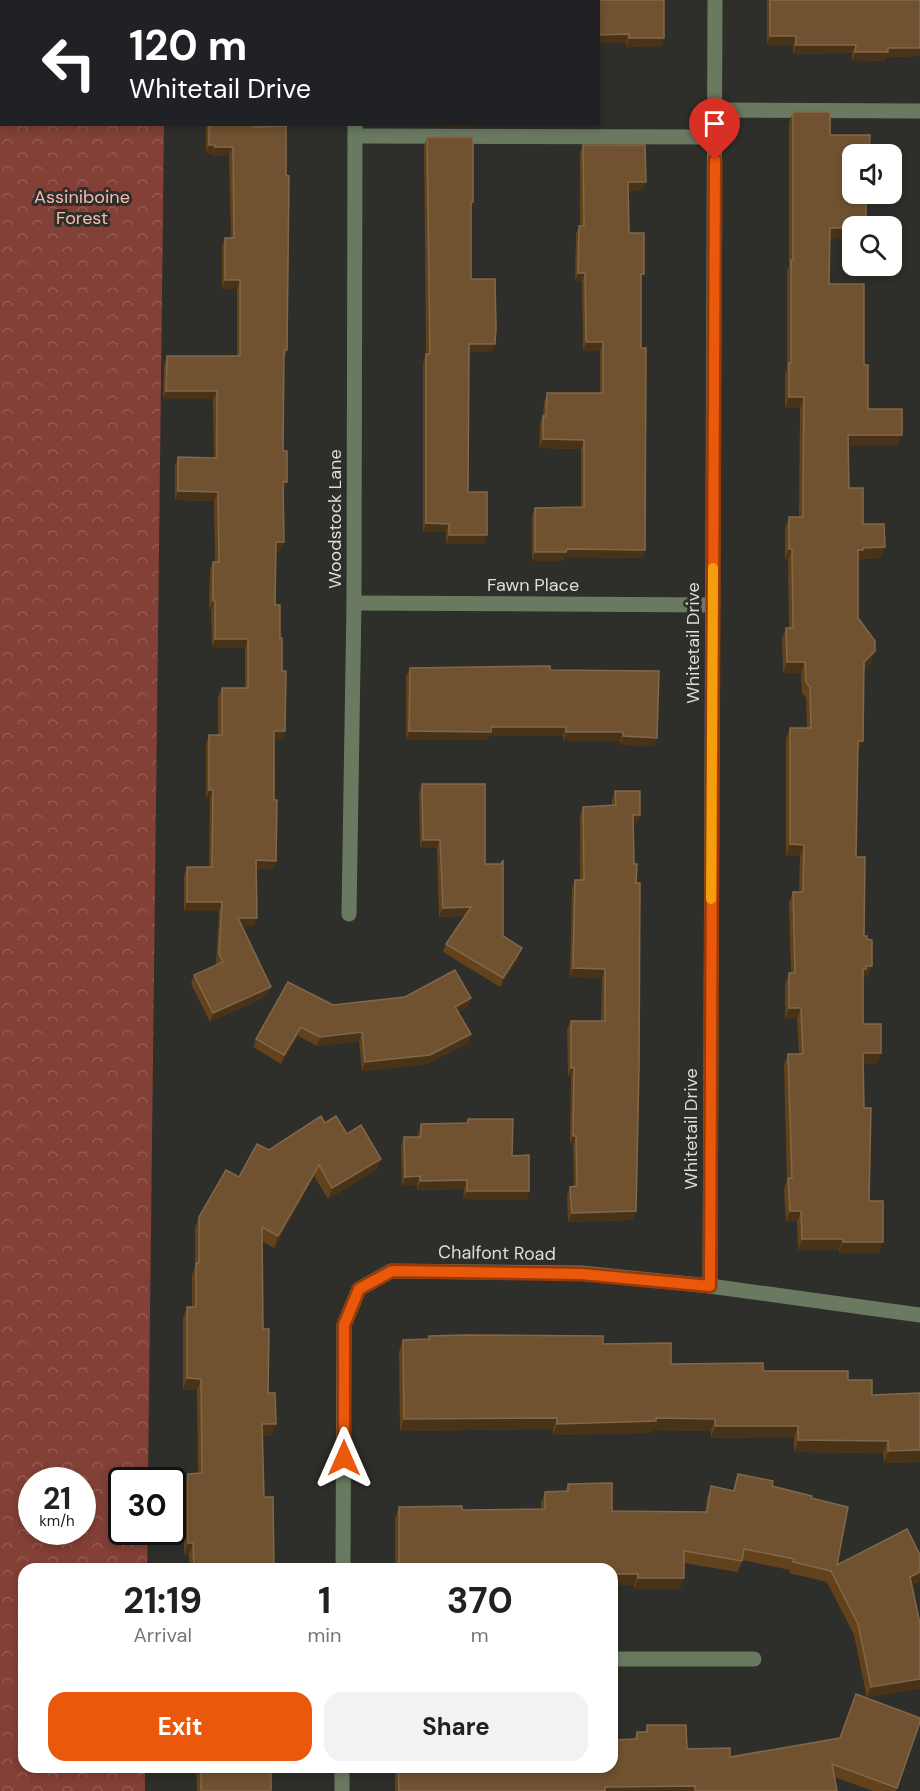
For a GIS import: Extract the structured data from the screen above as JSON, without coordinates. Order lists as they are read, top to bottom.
{
  "streets": {
    "street": [
      "Woodstock Lane",
      "Fawn Place",
      "Whitetail Drive",
      "Chalfont Road"
    ]
  },
  "crossings": [
    ["Woodstock Lane", "Fawn Place"],
    ["Fawn Place", "Whitetail Drive"],
    ["Whitetail Drive", "Chalfont Road"]
  ],
  "parks": ["Assiniboine Forest"],
  "page": {
    "turn": ["120 m", "Whitetail Drive"],
    "speed": "21 km/h",
    "limit": "30",
    "eta": [
      "21:19",
      "Arrival",
      "1",
      "min",
      "370",
      "m"
    ],
    "buttons": ["Exit", "Share"]
  }
}
